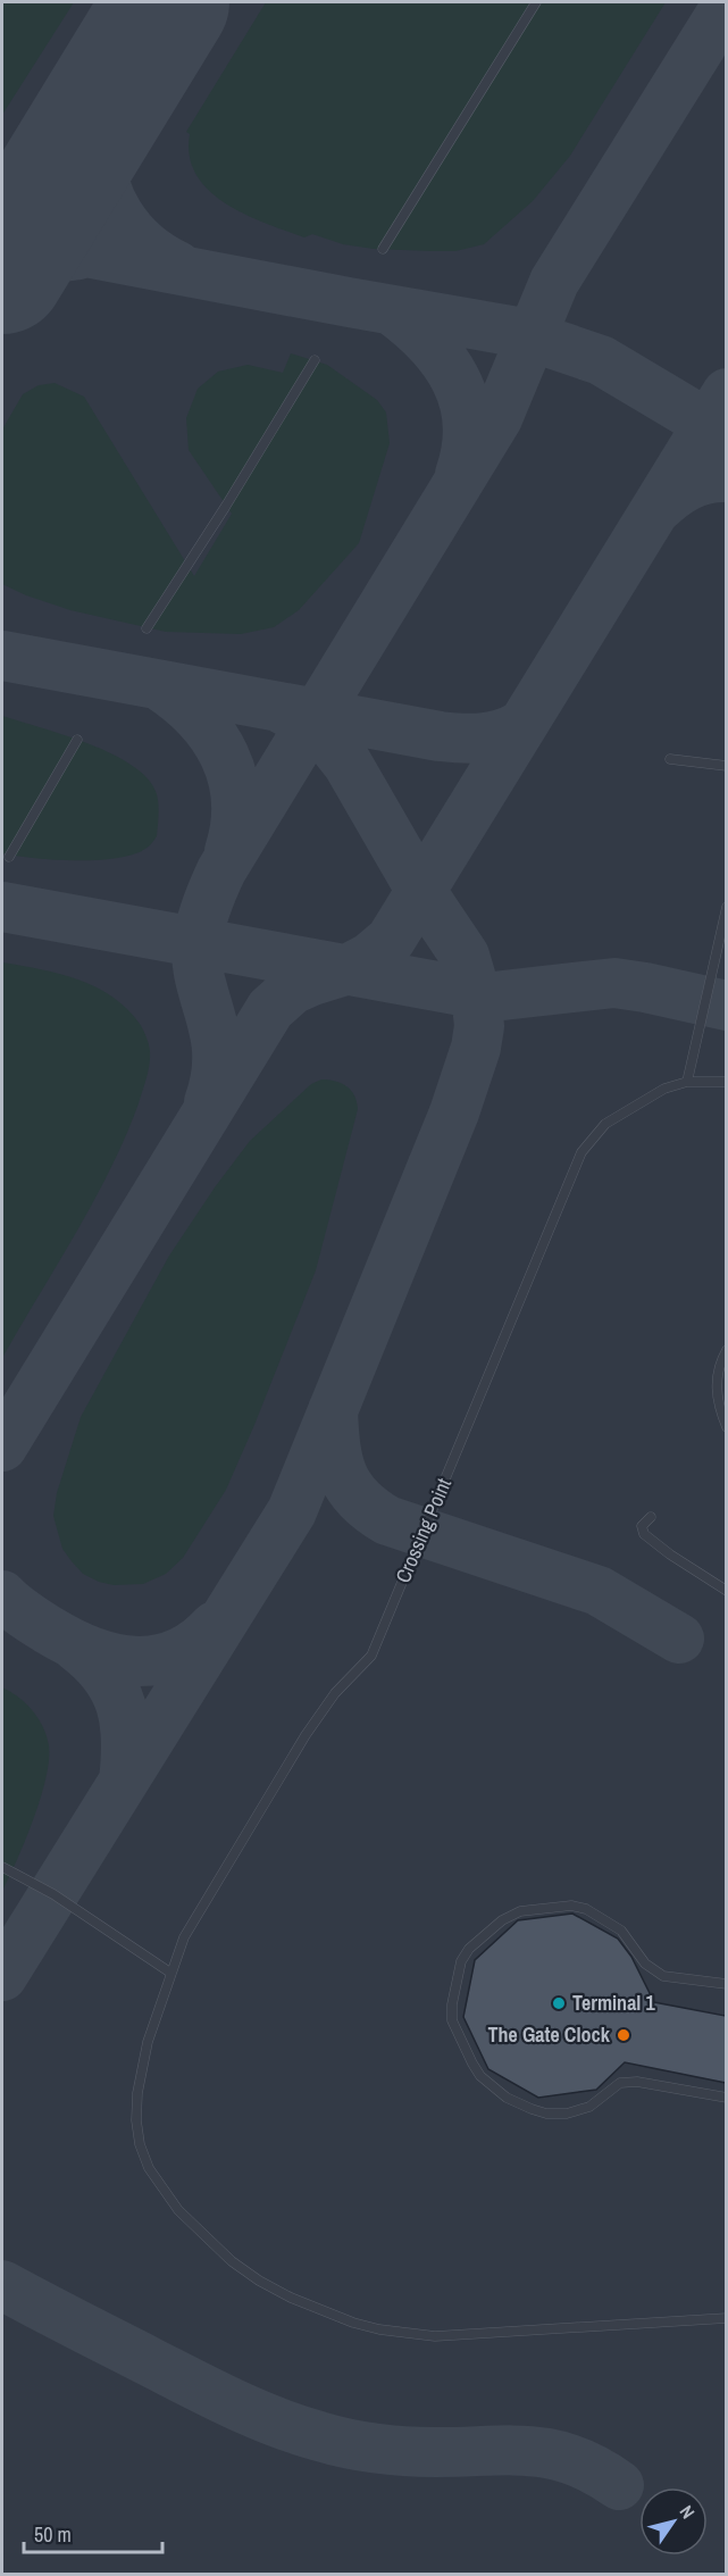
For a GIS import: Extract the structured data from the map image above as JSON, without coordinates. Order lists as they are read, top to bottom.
{
  "streets": {
    "lane": ["Crossing Point"]
  },
  "places": ["Terminal 1", "The Gate Clock"],
  "scale_bar": "50 m",
  "north": "top right"
}
